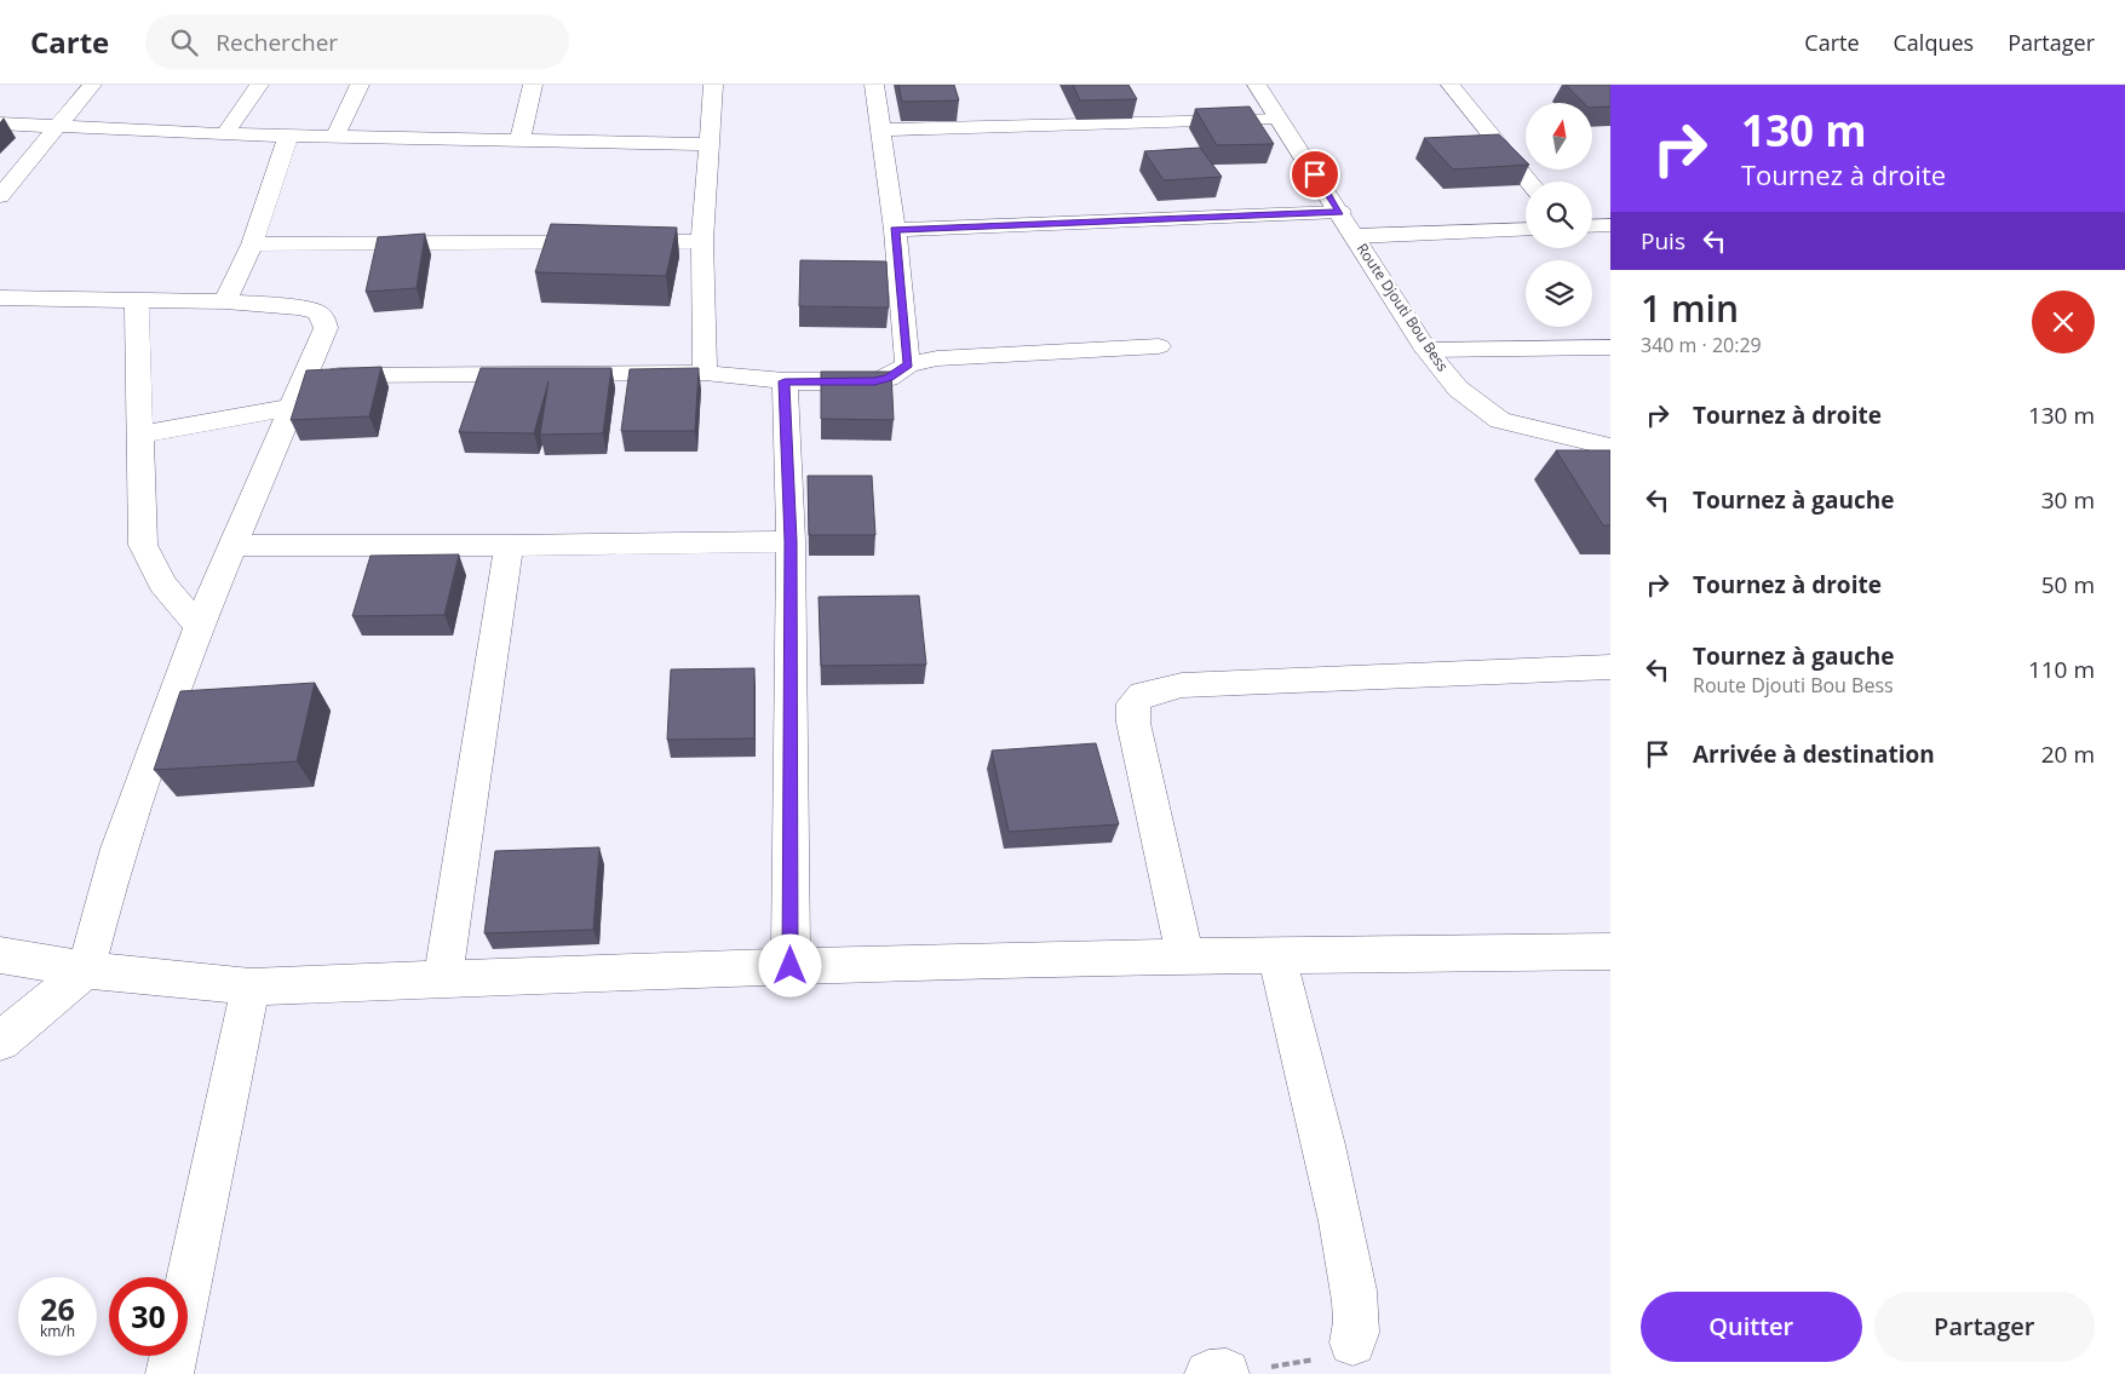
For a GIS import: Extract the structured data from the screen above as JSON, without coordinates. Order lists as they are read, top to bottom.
{
  "streets": {
    "street": ["Route Djouti Bou Bess"]
  },
  "north": "top",
  "page": {
    "header": "Carte",
    "search": "Rechercher",
    "nav": ["Carte", "Calques", "Partager"],
    "turn": ["130 m", "Tournez à droite"],
    "then": "Puis",
    "heading": ["1 min", "340 m · 20:29"],
    "list": [
      {
        "name": "Tournez à droite",
        "value": "130 m"
      },
      {
        "name": "Tournez à gauche",
        "value": "30 m"
      },
      {
        "name": "Tournez à droite",
        "value": "50 m"
      },
      {
        "name": "Tournez à gauche",
        "note": "Route Djouti Bou Bess",
        "value": "110 m"
      },
      {
        "name": "Arrivée à destination",
        "value": "20 m"
      }
    ],
    "speed": "26 km/h",
    "limit": "30",
    "buttons": ["Quitter", "Partager"]
  }
}
